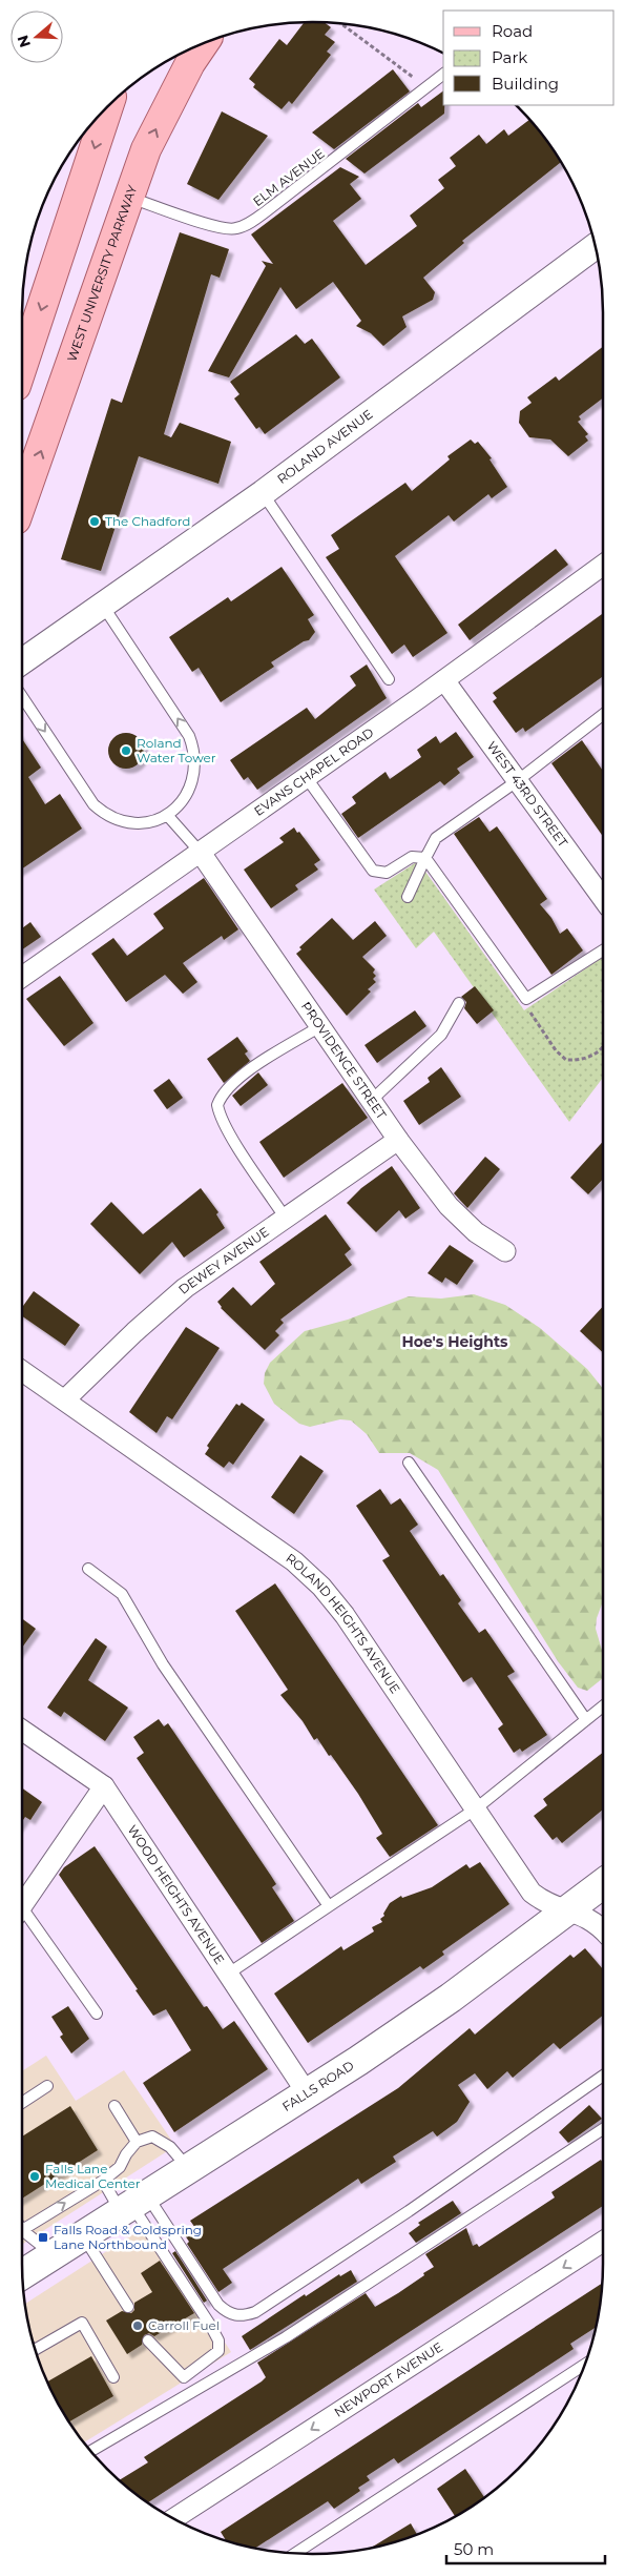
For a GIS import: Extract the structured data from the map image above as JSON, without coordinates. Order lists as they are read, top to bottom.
{
  "streets": {
    "main road": ["WEST UNIVERSITY PARKWAY", "FALLS ROAD"],
    "street": [
      "ROLAND AVENUE",
      "EVANS CHAPEL ROAD",
      "WEST 43RD STREET",
      "PROVIDENCE STREET",
      "DEWEY AVENUE",
      "ROLAND HEIGHTS AVENUE",
      "WOOD HEIGHTS AVENUE",
      "NEWPORT AVENUE"
    ],
    "lane": ["ELM AVENUE"]
  },
  "crossings": [
    ["ELM AVENUE", "WEST UNIVERSITY PARKWAY"],
    ["EVANS CHAPEL ROAD", "WEST 43RD STREET"],
    ["EVANS CHAPEL ROAD", "PROVIDENCE STREET"],
    ["PROVIDENCE STREET", "DEWEY AVENUE"],
    ["DEWEY AVENUE", "ROLAND HEIGHTS AVENUE"],
    ["ROLAND HEIGHTS AVENUE", "FALLS ROAD"],
    ["WOOD HEIGHTS AVENUE", "FALLS ROAD"]
  ],
  "one_way": ["NEWPORT AVENUE"],
  "districts": ["Hoe's Heights"],
  "places": {
    "other": [
      "The Chadford",
      "Roland Water Tower",
      "Falls Lane Medical Center",
      "Carroll Fuel"
    ],
    "transit": ["Falls Road & Coldspring Lane Northbound"]
  },
  "legend": ["Road", "Park", "Building"],
  "scale_bar": "50 m",
  "north": "left"
}
